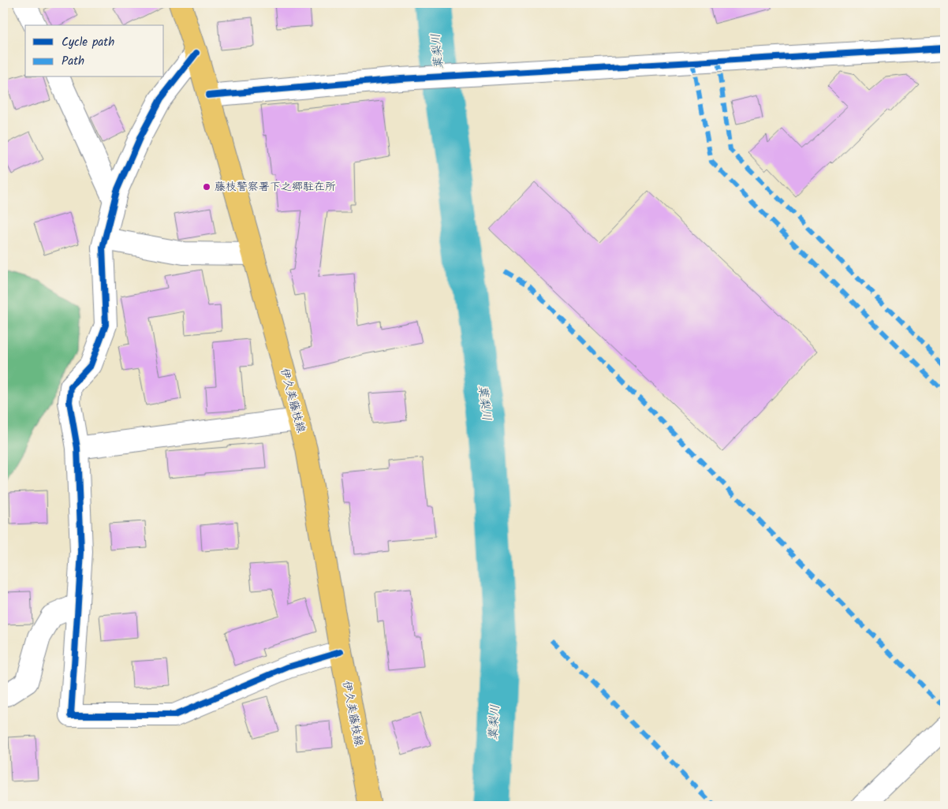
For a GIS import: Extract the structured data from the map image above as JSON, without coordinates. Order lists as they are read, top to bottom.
{
  "streets": {
    "main road": ["伊久美藤枝線"]
  },
  "water": ["葉梨川"],
  "places": ["藤枝警察署下之郷駐在所"],
  "legend": ["Cycle path", "Path"]
}
